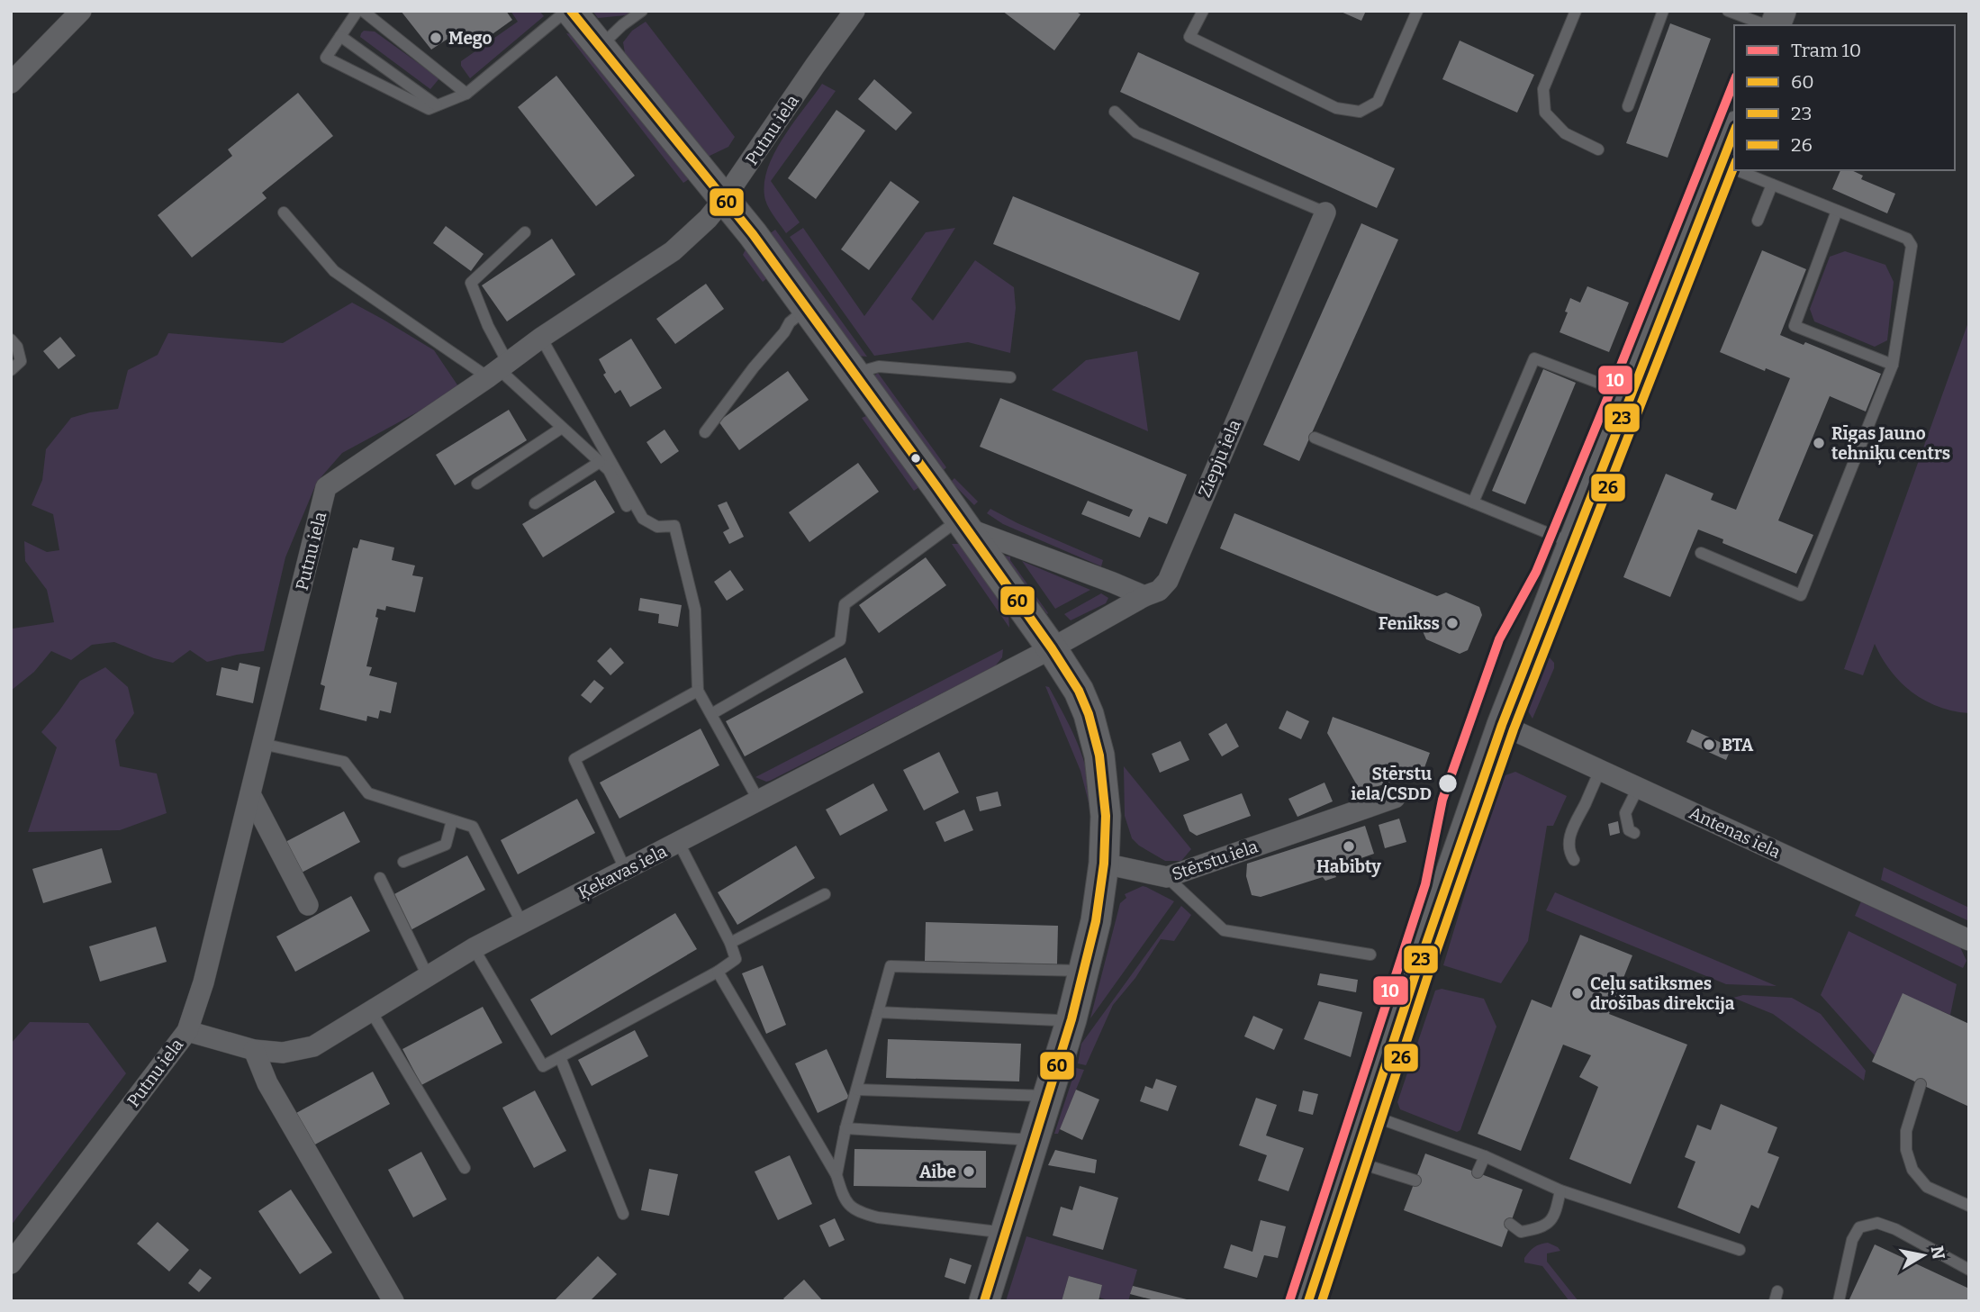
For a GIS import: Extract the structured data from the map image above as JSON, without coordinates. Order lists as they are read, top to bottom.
{
  "streets": {
    "street": [
      "Putnu iela",
      "Ziepju iela",
      "Antenas iela",
      "Stērstu iela",
      "Ķekavas iela"
    ]
  },
  "crossings": [
    ["Putnu iela", "Ķekavas iela"],
    ["Ziepju iela", "Ķekavas iela"]
  ],
  "places": [
    "Mego",
    "Rīgas Jauno tehniķu centrs",
    "Fenikss",
    "BTA",
    "Stērstu iela/CSDD",
    "Habibty",
    "Ceļu satiksmes drošības direkcija",
    "Aibe"
  ],
  "lines": [
    "transit line 60",
    "tram line 10",
    "transit line 23",
    "transit line 26"
  ],
  "legend": [
    "Tram 10",
    "60",
    "23",
    "26"
  ],
  "north": "right"
}
